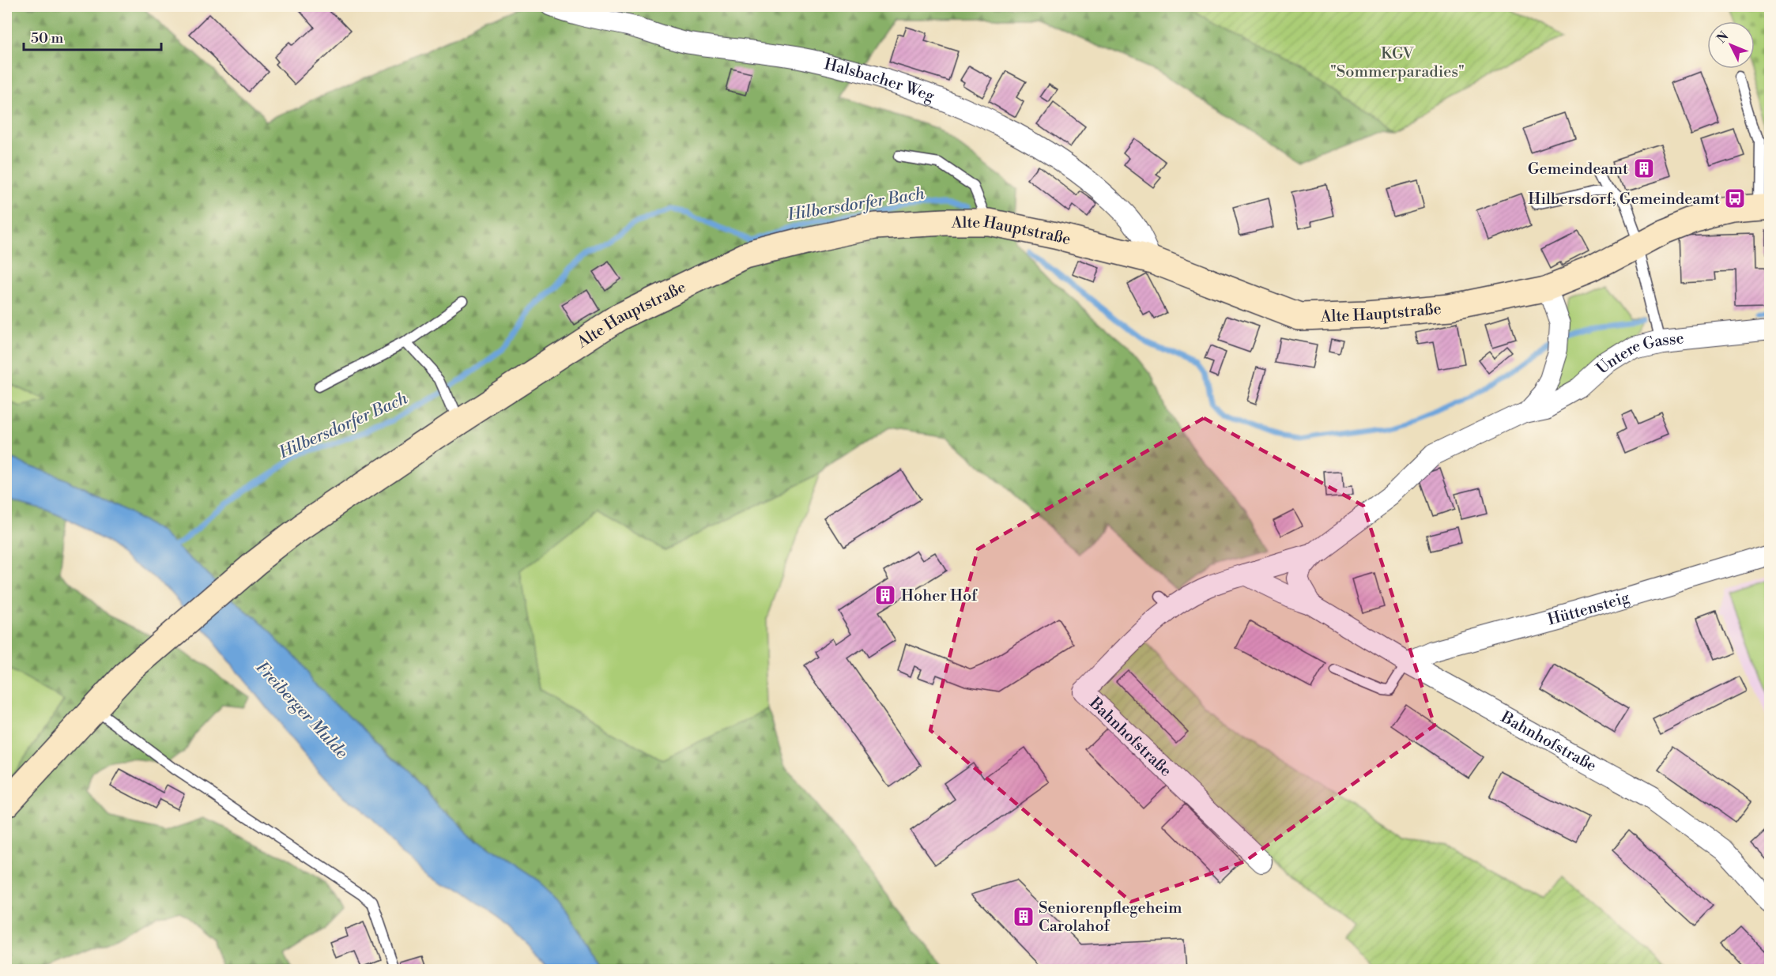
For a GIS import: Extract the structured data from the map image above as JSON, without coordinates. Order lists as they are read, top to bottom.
{
  "streets": {
    "main road": ["Alte Hauptstraße"],
    "street": [
      "Halsbacher Weg",
      "Untere Gasse",
      "Hüttensteig",
      "Bahnhofstraße"
    ]
  },
  "crossings": [
    ["Halsbacher Weg", "Alte Hauptstraße"],
    ["Alte Hauptstraße", "Bahnhofstraße"],
    ["Untere Gasse", "Bahnhofstraße"],
    ["Hüttensteig", "Bahnhofstraße"]
  ],
  "water": ["Hilbersdorfer Bach", "Freiberger Mulde"],
  "parks": ["KGV \"Sommerparadies\""],
  "places": {
    "building": ["Gemeindeamt", "Hoher Hof", "Seniorenpflegeheim Carolahof"],
    "bus stop": ["Hilbersdorf, Gemeindeamt"]
  },
  "scale_bar": "50 m",
  "north": "top left"
}
